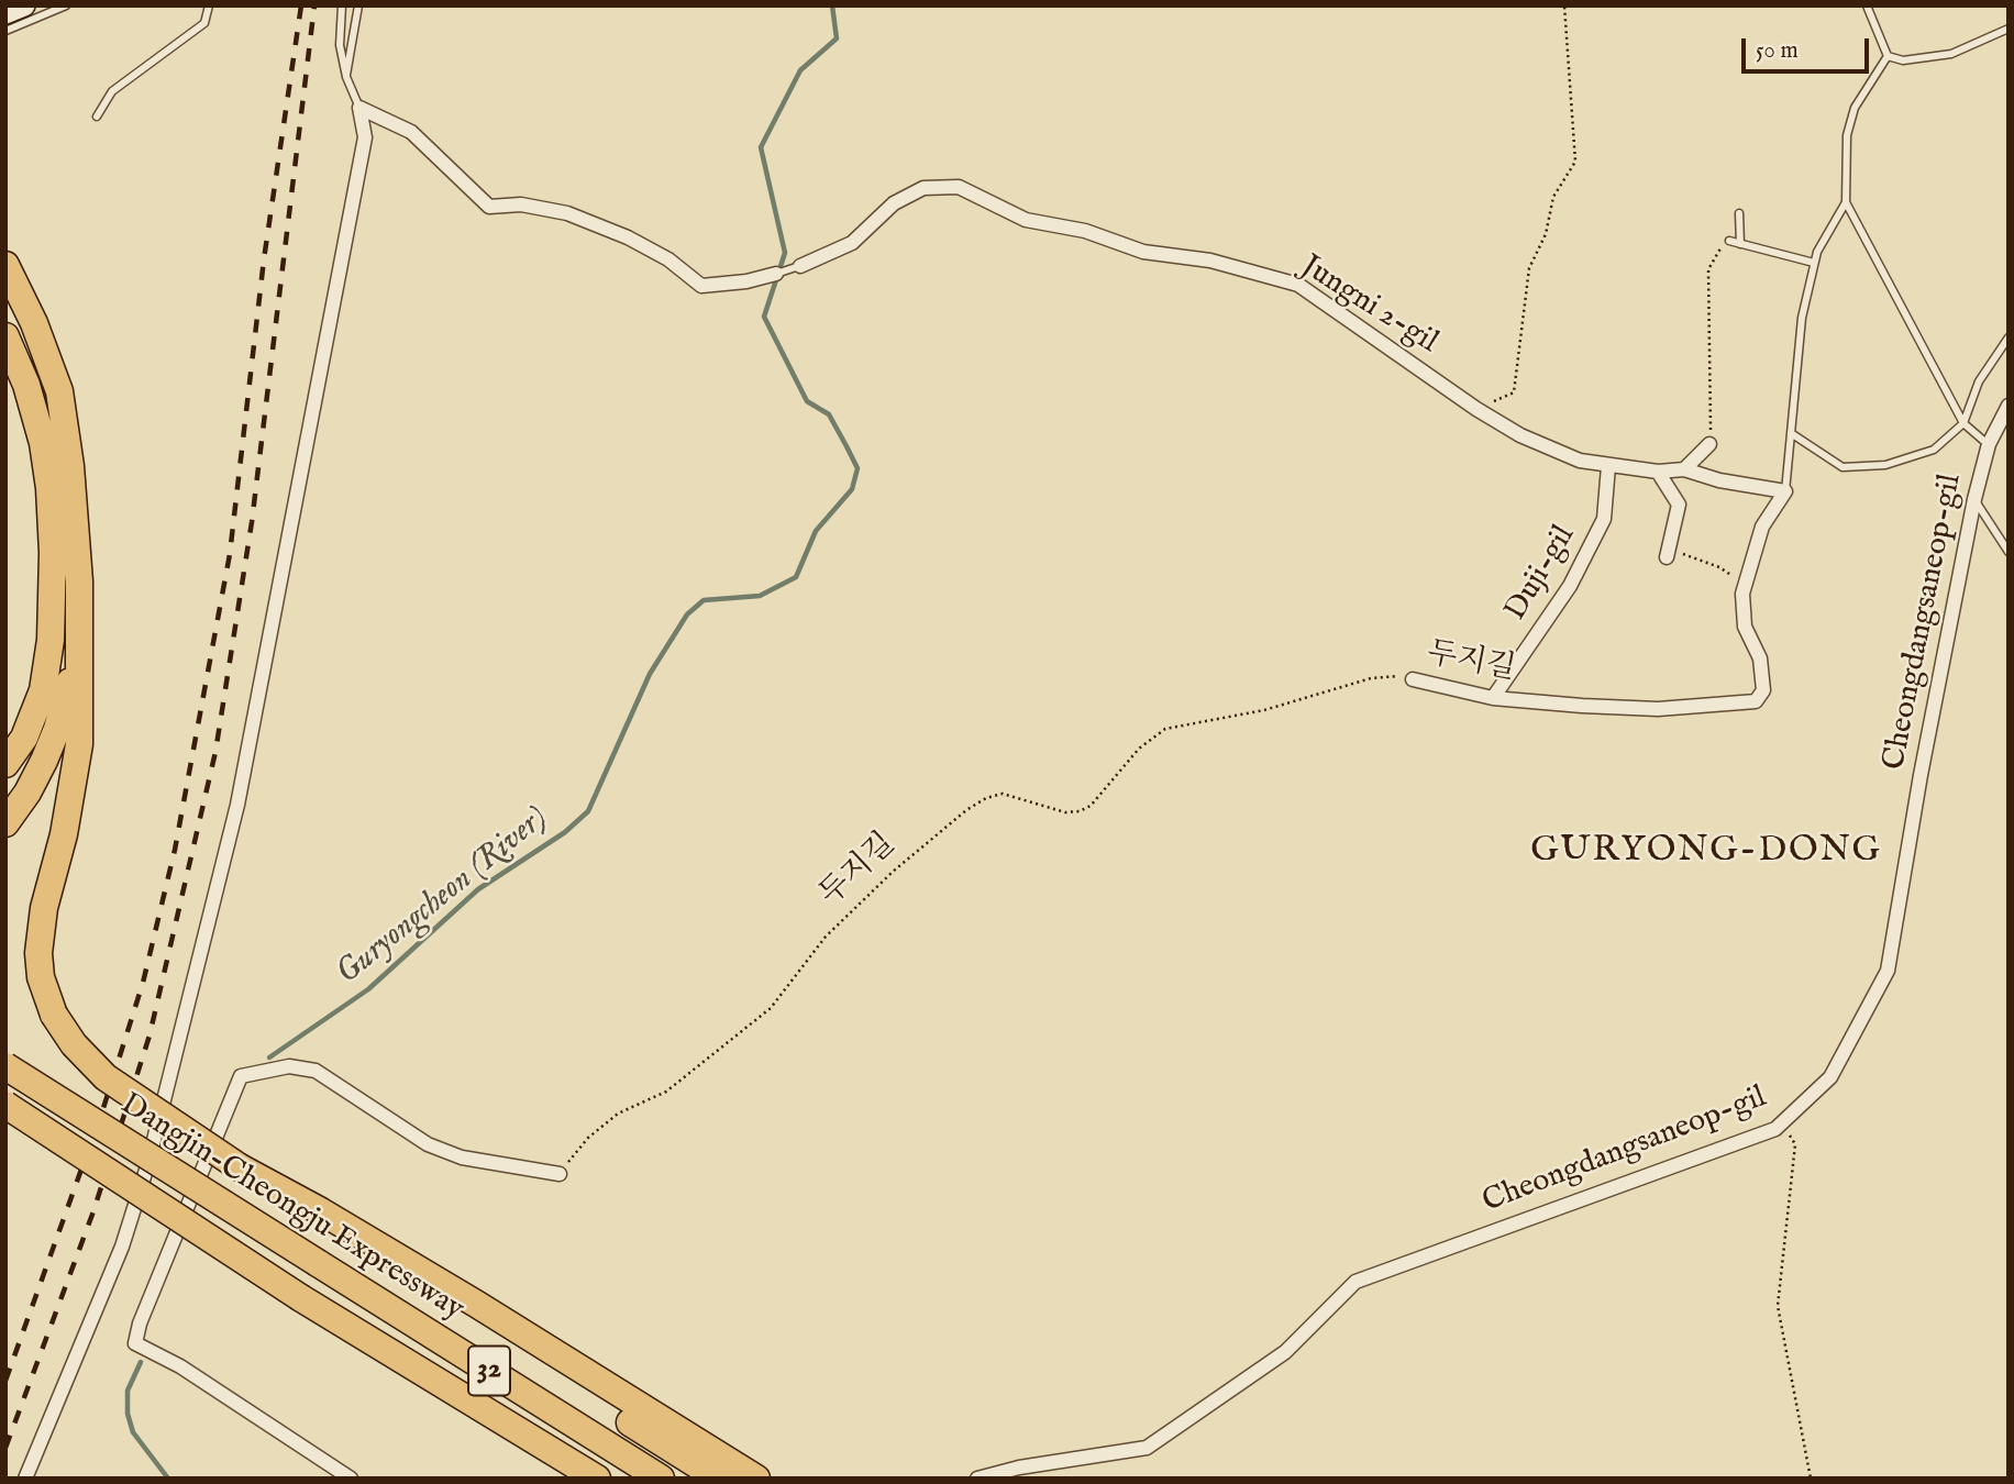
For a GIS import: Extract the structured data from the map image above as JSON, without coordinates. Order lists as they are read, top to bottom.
{
  "streets": {
    "highway": ["Dangjin-Cheongju Expressway", "32"],
    "street": [
      "Jungni 2-gil",
      "Duji-gil",
      "Cheongdangsaneop-gil",
      "두지길"
    ]
  },
  "crossings": [
    ["Jungni 2-gil", "Duji-gil"],
    ["Jungni 2-gil", "두지길"],
    ["Duji-gil", "두지길"]
  ],
  "districts": ["GURYONG-DONG"],
  "water": ["Guryongcheon (River)"],
  "scale_bar": "50 m"
}
